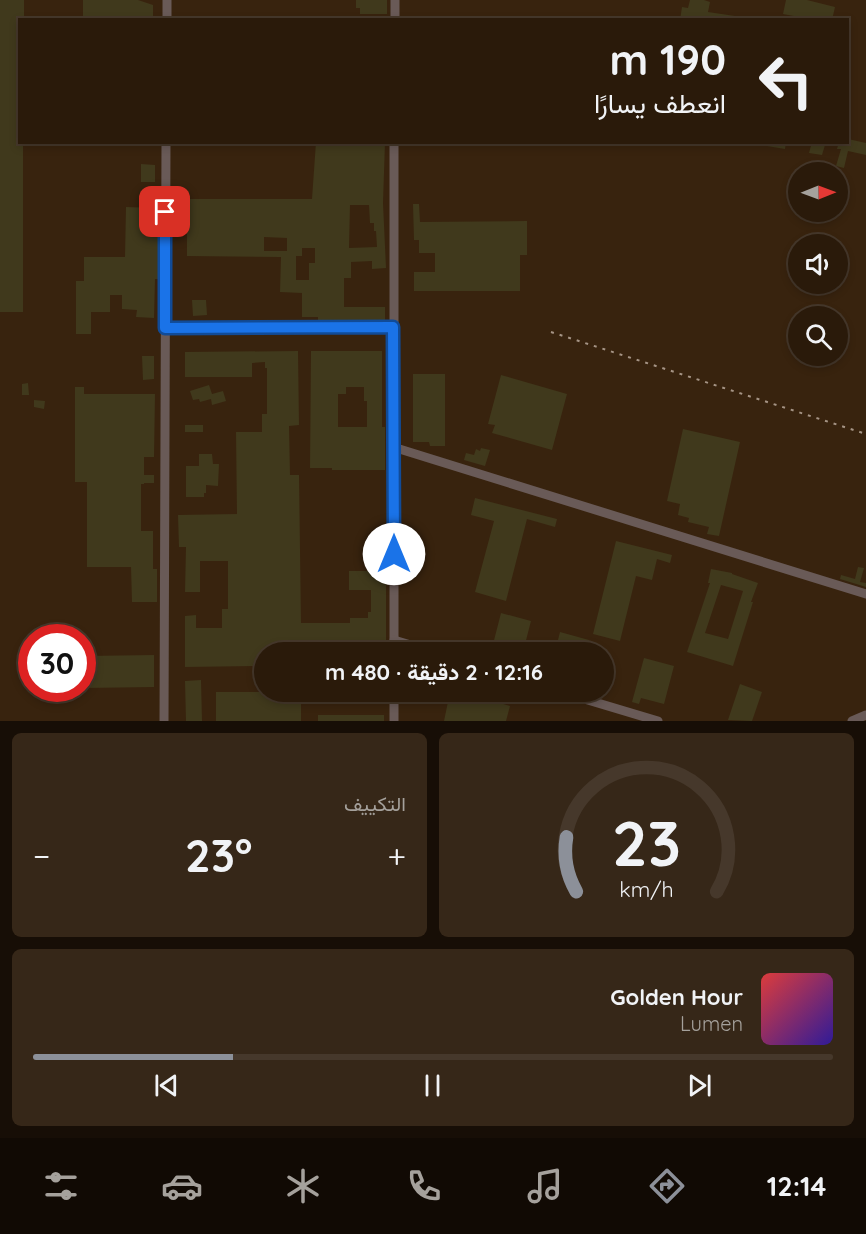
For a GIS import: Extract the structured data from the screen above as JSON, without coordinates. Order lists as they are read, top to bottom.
{
  "north": "right",
  "page": {
    "turn": ["190 m", "انعطف يسارًا"],
    "limit": "30",
    "trip": "12:16 · 2 دقيقة · 480 m",
    "tile": "التكييف",
    "heat": ["−", "23°", "+"],
    "song": ["Golden Hour", "Lumen"],
    "tabs": "12:14",
    "gauge": ["23", "km/h"]
  }
}
